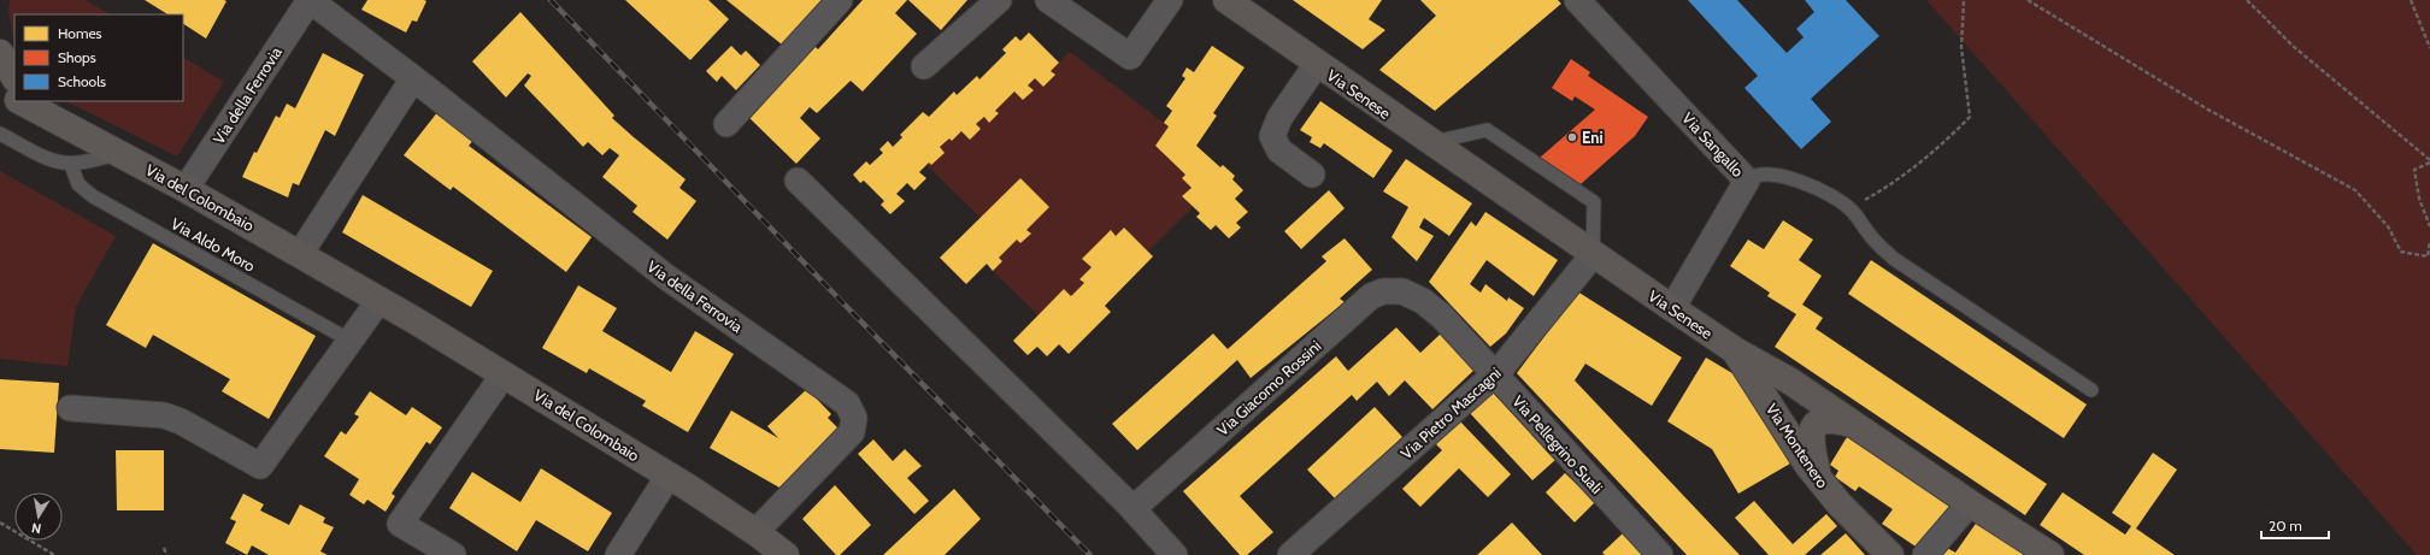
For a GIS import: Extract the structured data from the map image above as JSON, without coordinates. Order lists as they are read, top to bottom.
{
  "streets": {
    "main road": ["Via Senese", "Via del Colombaio", "Via Montenero"],
    "street": [
      "Via della Ferrovia",
      "Via Sangallo",
      "Via Giacomo Rossini",
      "Via Pietro Mascagni",
      "Via Pellegrino Suali"
    ],
    "lane": ["Via Aldo Moro"]
  },
  "crossings": [
    ["Via Senese", "Via Sangallo"],
    ["Via Senese", "Via Pietro Mascagni"],
    ["Via Senese", "Via Montenero"],
    ["Via della Ferrovia", "Via del Colombaio"],
    ["Via Giacomo Rossini", "Via Pellegrino Suali"],
    ["Via Pietro Mascagni", "Via Pellegrino Suali"]
  ],
  "places": ["Eni"],
  "legend": ["Homes", "Shops", "Schools"],
  "scale_bar": "20 m",
  "north": "bottom"
}
